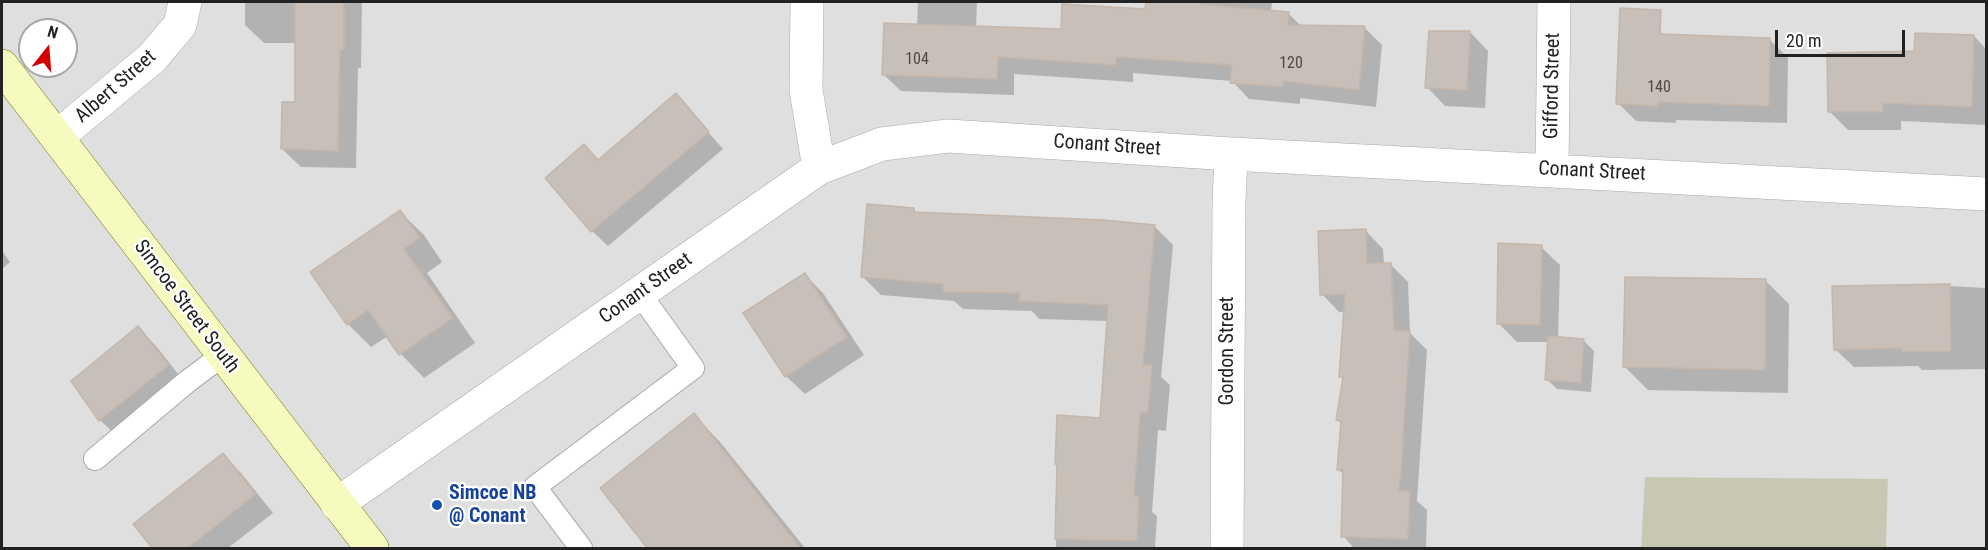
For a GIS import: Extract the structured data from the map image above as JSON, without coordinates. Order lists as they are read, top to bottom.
{
  "streets": {
    "main road": ["Simcoe Street South"],
    "street": [
      "Gifford Street",
      "Albert Street",
      "Conant Street",
      "Gordon Street"
    ]
  },
  "crossings": [
    ["Gifford Street", "Conant Street"],
    ["Albert Street", "Simcoe Street South"],
    ["Conant Street", "Simcoe Street South"],
    ["Conant Street", "Gordon Street"]
  ],
  "places": ["Simcoe NB @ Conant"],
  "house_numbers": ["104", "120", "140"],
  "scale_bar": "20 m",
  "north": "top"
}
